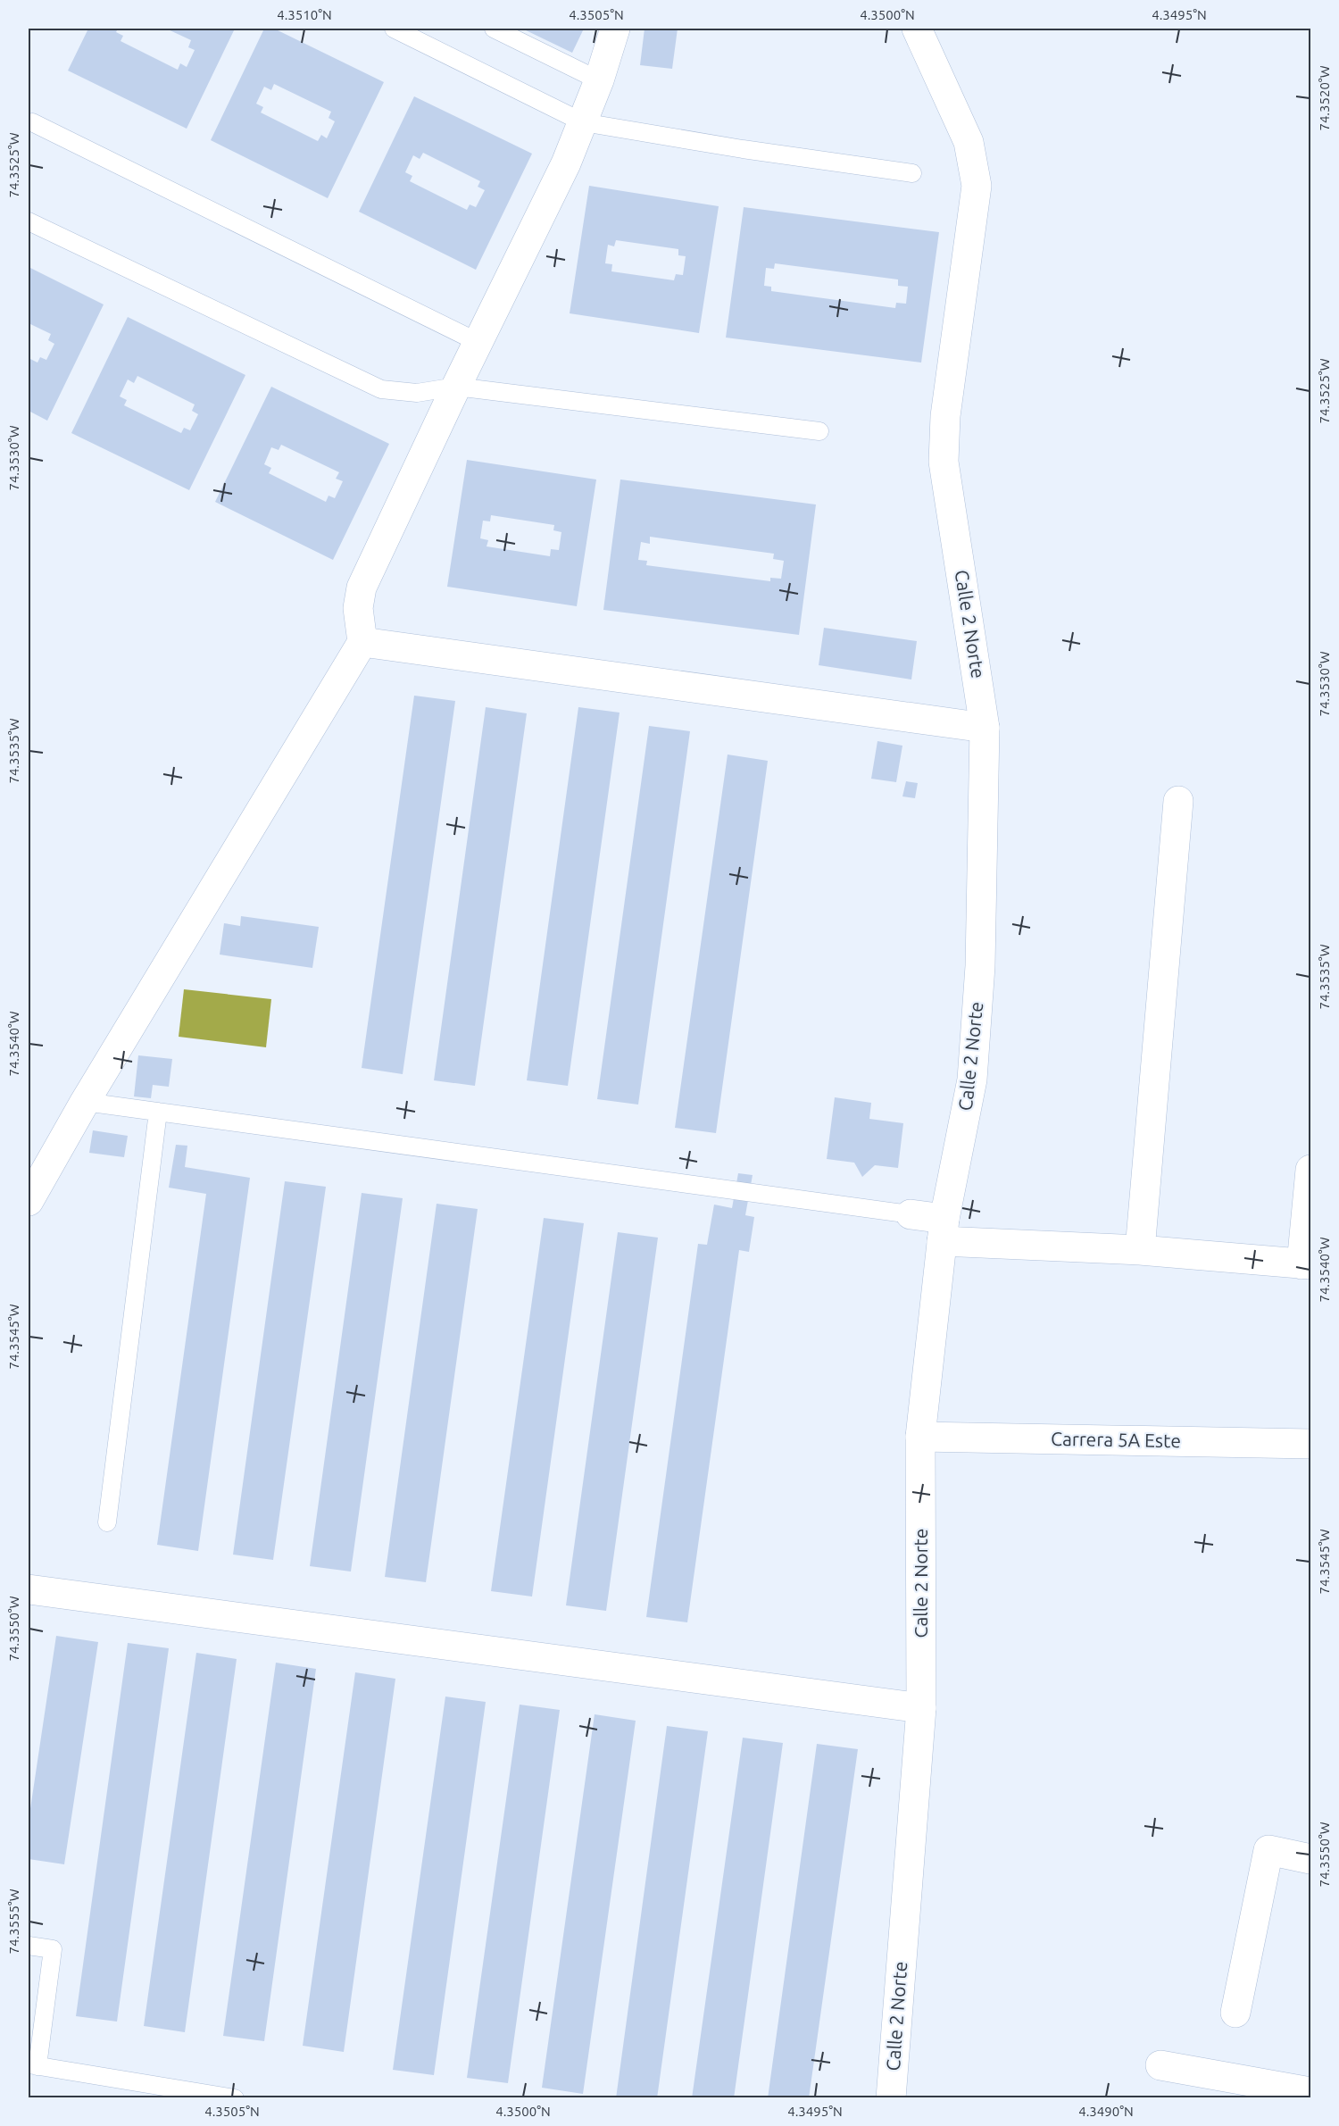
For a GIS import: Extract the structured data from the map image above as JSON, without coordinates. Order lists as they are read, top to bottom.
{
  "streets": {
    "street": ["Calle 2 Norte", "Carrera 5A Este"]
  },
  "crossings": [
    ["Calle 2 Norte", "Carrera 5A Este"]
  ],
  "coordinates": [
    "4.3510°N",
    "4.3505°N",
    "4.3500°N",
    "4.3495°N",
    "74.3520°W",
    "74.3525°W",
    "74.3530°W",
    "74.3535°W",
    "74.3540°W",
    "74.3545°W",
    "74.3550°W",
    "74.3555°W",
    "4.3490°N"
  ]
}
